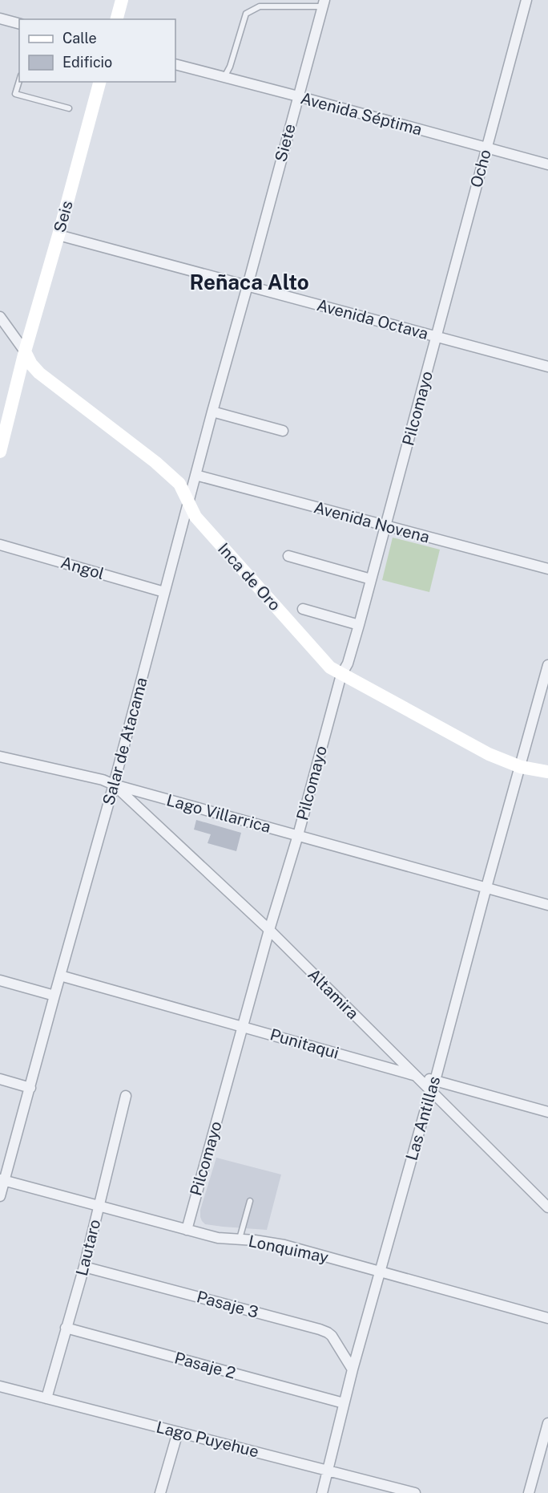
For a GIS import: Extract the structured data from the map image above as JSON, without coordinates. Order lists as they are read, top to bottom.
{
  "streets": {
    "street": [
      "Avenida Séptima",
      "Siete",
      "Ocho",
      "Seis",
      "Avenida Octava",
      "Pilcomayo",
      "Avenida Novena",
      "Angol",
      "Inca de Oro",
      "Salar de Atacama",
      "Lago Villarrica",
      "Altamira",
      "Punitaqui",
      "Las Antillas",
      "Lautaro",
      "Lonquimay",
      "Pasaje 3",
      "Pasaje 2",
      "Lago Puyehue"
    ]
  },
  "crossings": [
    ["Avenida Séptima", "Siete"],
    ["Avenida Séptima", "Ocho"],
    ["Siete", "Avenida Octava"],
    ["Siete", "Salar de Atacama"],
    ["Ocho", "Avenida Octava"],
    ["Ocho", "Pilcomayo"],
    ["Seis", "Avenida Octava"],
    ["Seis", "Inca de Oro"],
    ["Avenida Octava", "Pilcomayo"],
    ["Avenida Octava", "Salar de Atacama"],
    ["Pilcomayo", "Avenida Novena"],
    ["Pilcomayo", "Inca de Oro"],
    ["Pilcomayo", "Lago Villarrica"],
    ["Pilcomayo", "Altamira"],
    ["Pilcomayo", "Punitaqui"],
    ["Pilcomayo", "Lonquimay"],
    ["Avenida Novena", "Salar de Atacama"],
    ["Angol", "Salar de Atacama"],
    ["Inca de Oro", "Salar de Atacama"],
    ["Inca de Oro", "Las Antillas"],
    ["Salar de Atacama", "Lago Villarrica"],
    ["Salar de Atacama", "Altamira"],
    ["Salar de Atacama", "Punitaqui"],
    ["Salar de Atacama", "Lonquimay"],
    ["Lago Villarrica", "Altamira"],
    ["Lago Villarrica", "Las Antillas"],
    ["Altamira", "Punitaqui"],
    ["Punitaqui", "Las Antillas"],
    ["Las Antillas", "Lonquimay"],
    ["Las Antillas", "Pasaje 3"],
    ["Las Antillas", "Pasaje 2"],
    ["Las Antillas", "Lago Puyehue"],
    ["Lautaro", "Lonquimay"],
    ["Lautaro", "Pasaje 3"],
    ["Lautaro", "Pasaje 2"],
    ["Lautaro", "Lago Puyehue"]
  ],
  "districts": ["Reñaca Alto"],
  "legend": ["Calle", "Edificio"]
}
